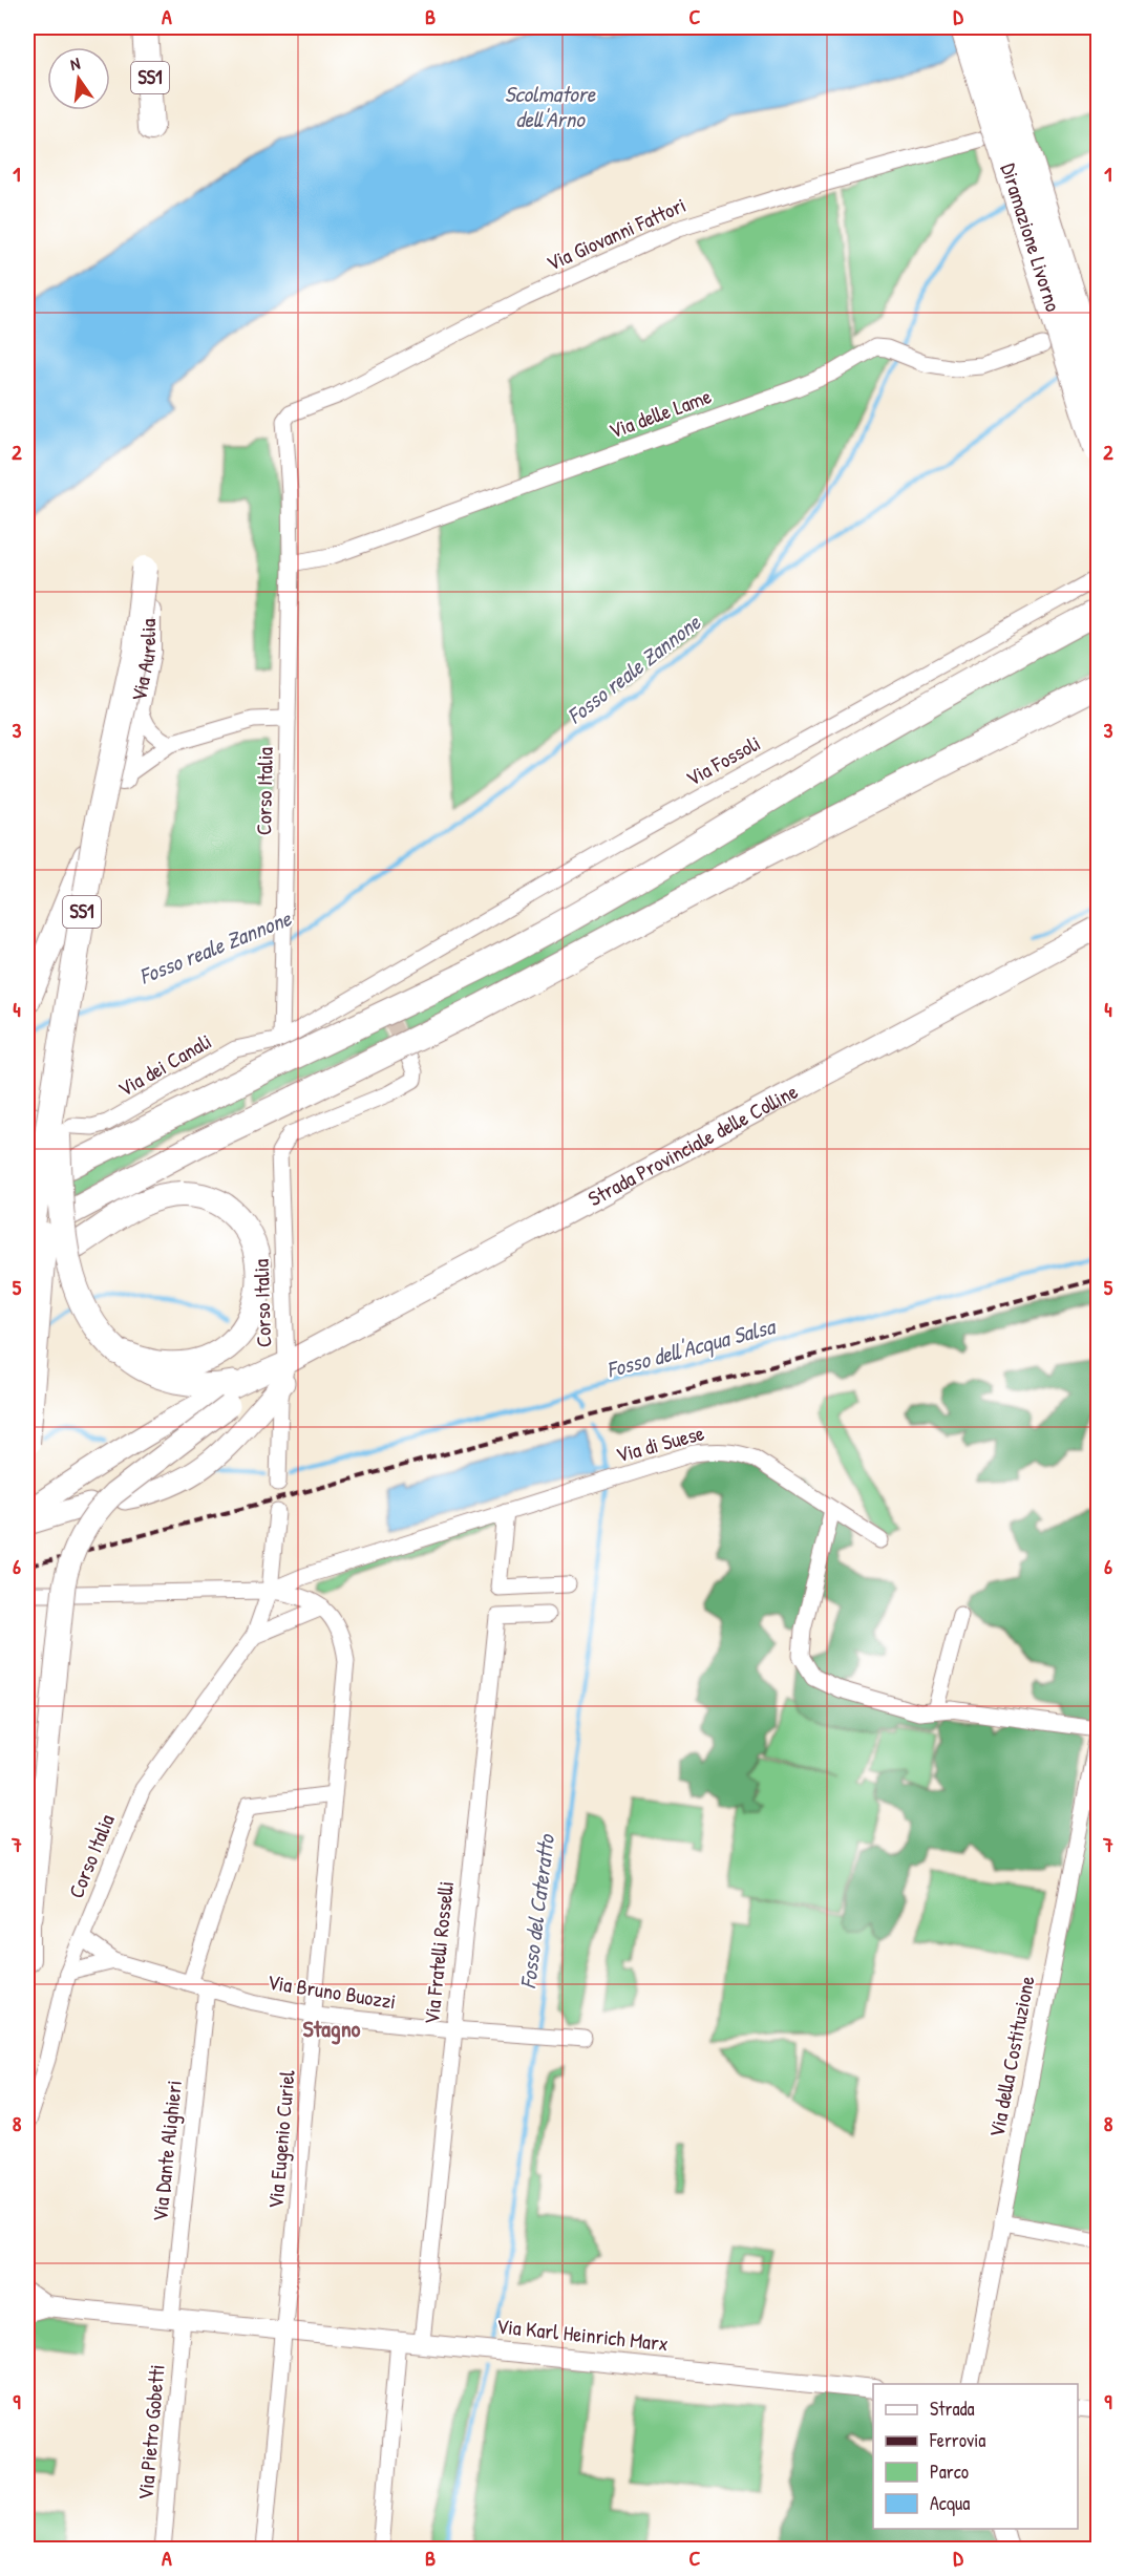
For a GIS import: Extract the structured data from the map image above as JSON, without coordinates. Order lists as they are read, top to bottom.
{
  "streets": {
    "highway": ["Diramazione Livorno"],
    "main road": ["SS1", "Via Aurelia", "Strada Provinciale delle Colline"],
    "street": [
      "Via Giovanni Fattori",
      "Via delle Lame",
      "Via Fossoli",
      "Corso Italia",
      "Via dei Canali",
      "Via di Suese",
      "Via Fratelli Rosselli",
      "Via Bruno Buozzi",
      "Via della Costituzione",
      "Via Eugenio Curiel",
      "Via Dante Alighieri",
      "Via Karl Heinrich Marx",
      "Via Pietro Gobetti"
    ]
  },
  "crossings": [
    ["Via Giovanni Fattori", "Corso Italia"],
    ["Via delle Lame", "Corso Italia"],
    ["Via Aurelia", "Via dei Canali"],
    ["Via Fossoli", "Corso Italia"],
    ["Via Fossoli", "Via dei Canali"],
    ["Corso Italia", "Via dei Canali"],
    ["Corso Italia", "Strada Provinciale delle Colline"],
    ["Corso Italia", "Via di Suese"],
    ["Corso Italia", "Via Bruno Buozzi"],
    ["Corso Italia", "Via Eugenio Curiel"],
    ["Via di Suese", "Via Eugenio Curiel"],
    ["Via Fratelli Rosselli", "Via Bruno Buozzi"],
    ["Via Fratelli Rosselli", "Via Karl Heinrich Marx"],
    ["Via Bruno Buozzi", "Via Eugenio Curiel"],
    ["Via Bruno Buozzi", "Via Dante Alighieri"],
    ["Via Eugenio Curiel", "Via Karl Heinrich Marx"],
    ["Via Dante Alighieri", "Via Karl Heinrich Marx"],
    ["Via Dante Alighieri", "Via Pietro Gobetti"],
    ["Via Karl Heinrich Marx", "Via Pietro Gobetti"]
  ],
  "districts": ["Stagno"],
  "water": [
    "Scolmatore dell'Arno",
    "Fosso reale Zannone",
    "Fosso dell'Acqua Salsa",
    "Fosso del Cateratto"
  ],
  "legend": [
    "Strada",
    "Ferrovia",
    "Parco",
    "Acqua"
  ],
  "north": "top",
  "grid": {
    "columns": [
      "A",
      "B",
      "C",
      "D"
    ],
    "rows": [
      "1",
      "2",
      "3",
      "4",
      "5",
      "6",
      "7",
      "8",
      "9"
    ]
  }
}
